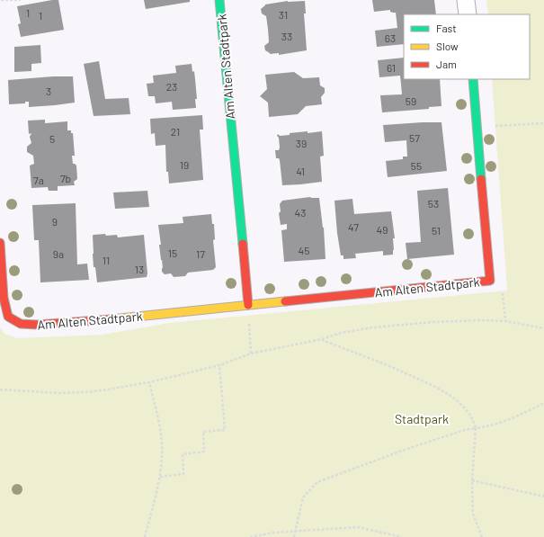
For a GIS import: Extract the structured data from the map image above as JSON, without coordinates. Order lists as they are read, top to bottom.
{
  "streets": {
    "street": ["Am Alten Stadtpark"]
  },
  "parks": ["Stadtpark"],
  "house_numbers": [
    "1",
    "31",
    "1",
    "33",
    "63",
    "61",
    "23",
    "3",
    "59",
    "21",
    "57",
    "5",
    "39",
    "19",
    "55",
    "41",
    "7b",
    "7a",
    "53",
    "43",
    "9",
    "47",
    "49",
    "51",
    "45",
    "15",
    "9a",
    "17",
    "11",
    "13"
  ],
  "legend": ["Fast", "Slow", "Jam"]
}
